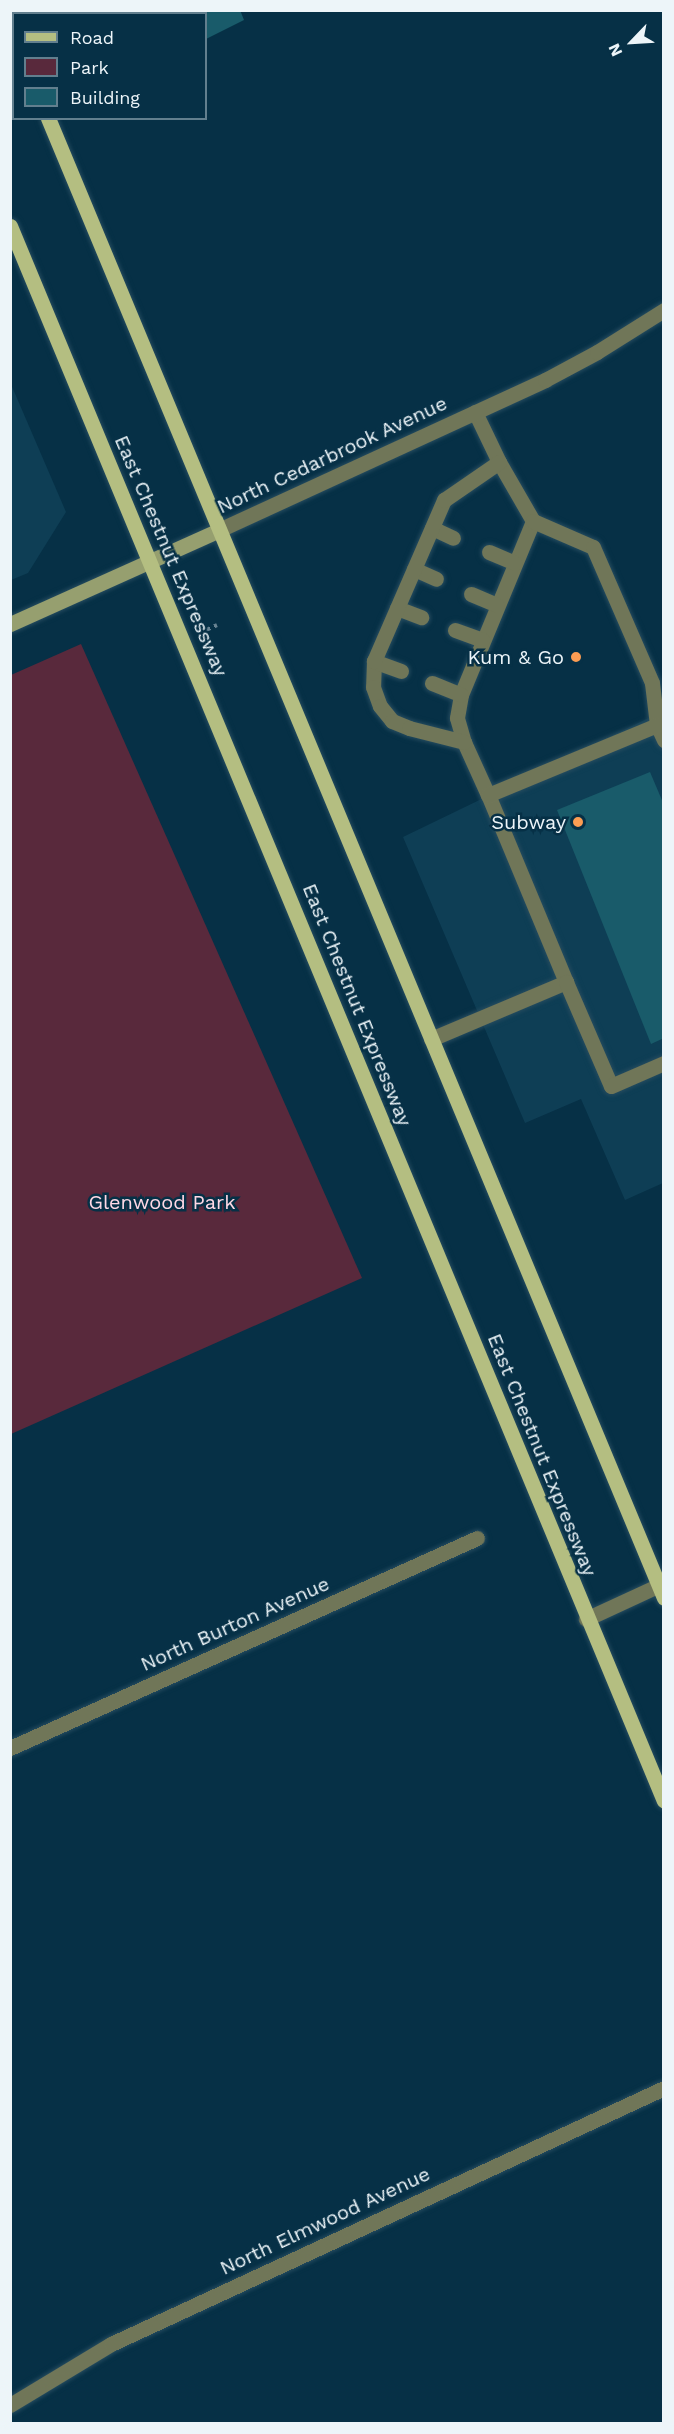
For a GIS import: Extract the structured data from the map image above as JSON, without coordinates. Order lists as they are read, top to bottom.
{
  "streets": {
    "main road": ["East Chestnut Expressway"],
    "street": ["North Cedarbrook Avenue", "North Burton Avenue", "North Elmwood Avenue"]
  },
  "crossings": [
    ["North Cedarbrook Avenue", "East Chestnut Expressway"]
  ],
  "parks": ["Glenwood Park"],
  "places": ["Kum & Go", "Subway"],
  "legend": ["Road", "Park", "Building"],
  "north": "bottom left"
}
